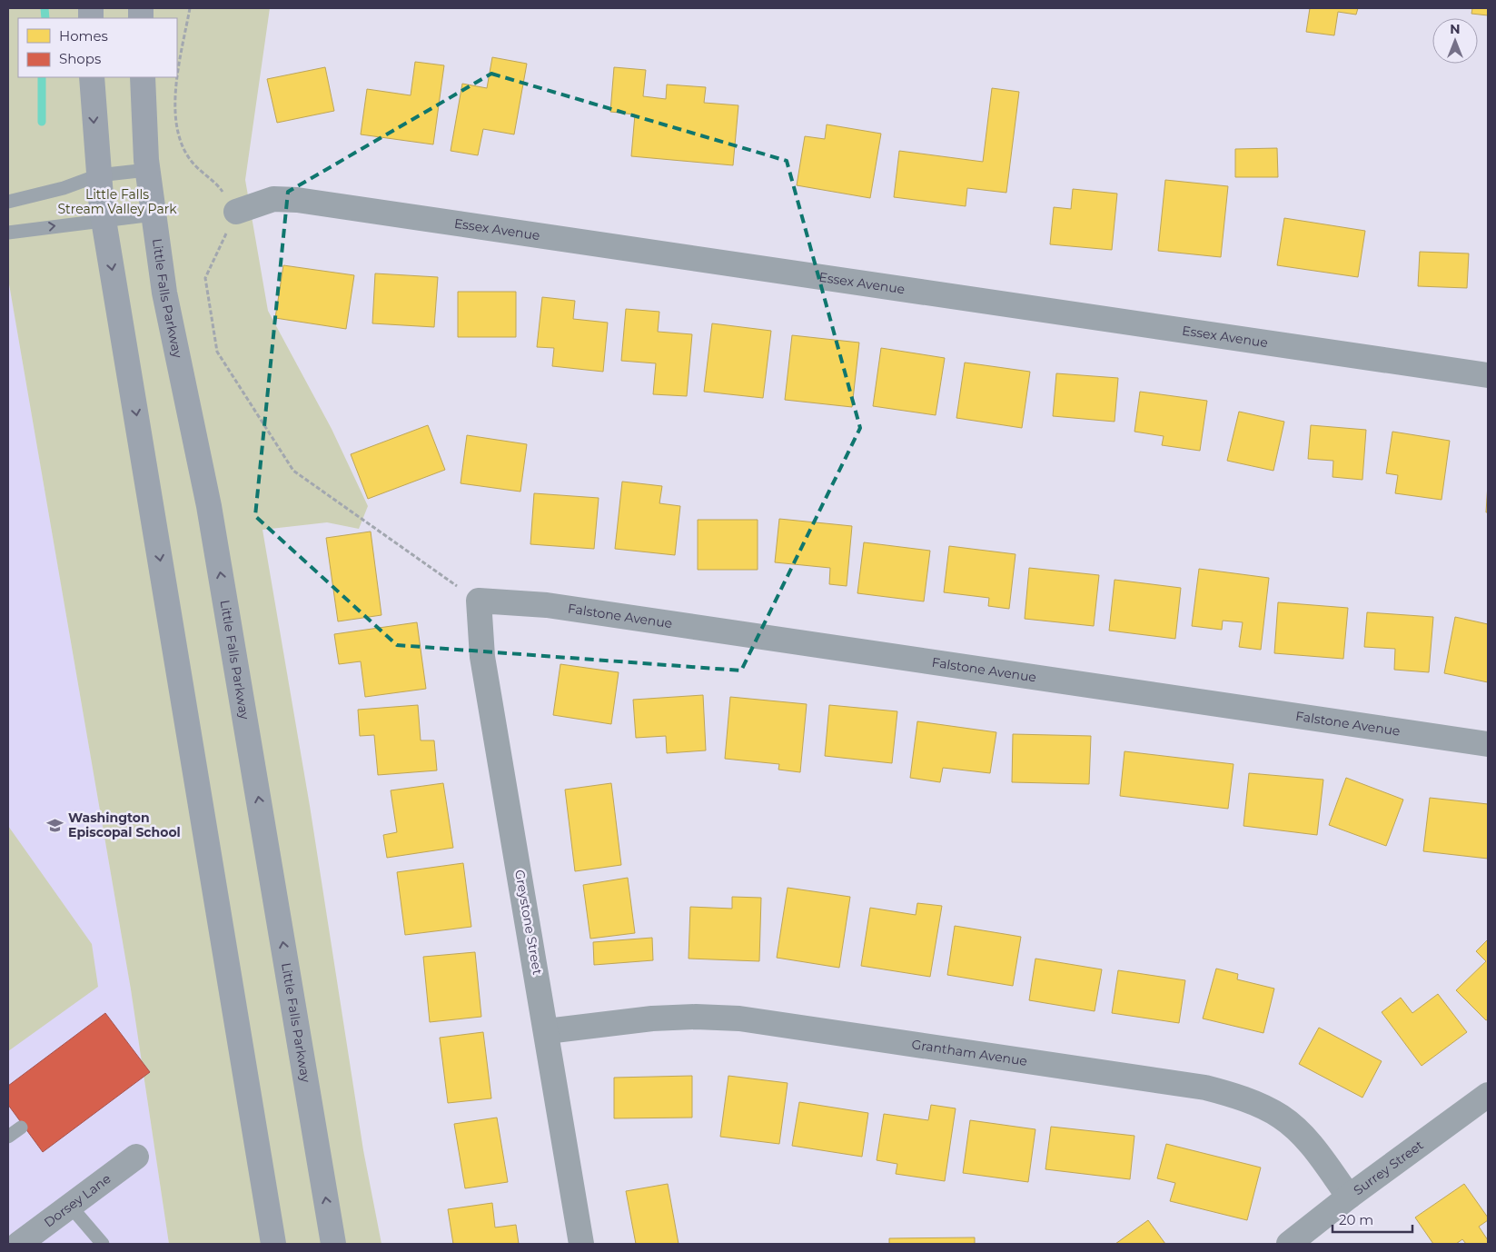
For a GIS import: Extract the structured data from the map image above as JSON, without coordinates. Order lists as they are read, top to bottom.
{
  "streets": {
    "main road": ["Little Falls Parkway"],
    "street": [
      "Essex Avenue",
      "Falstone Avenue",
      "Greystone Street",
      "Grantham Avenue",
      "Surrey Street",
      "Dorsey Lane"
    ]
  },
  "crossings": [
    ["Falstone Avenue", "Greystone Street"],
    ["Greystone Street", "Grantham Avenue"],
    ["Grantham Avenue", "Surrey Street"]
  ],
  "parks": ["Little Falls Stream Valley Park"],
  "places": {
    "school or university": ["Washington Episcopal School"]
  },
  "legend": ["Homes", "Shops"],
  "scale_bar": "20 m",
  "north": "top"
}
